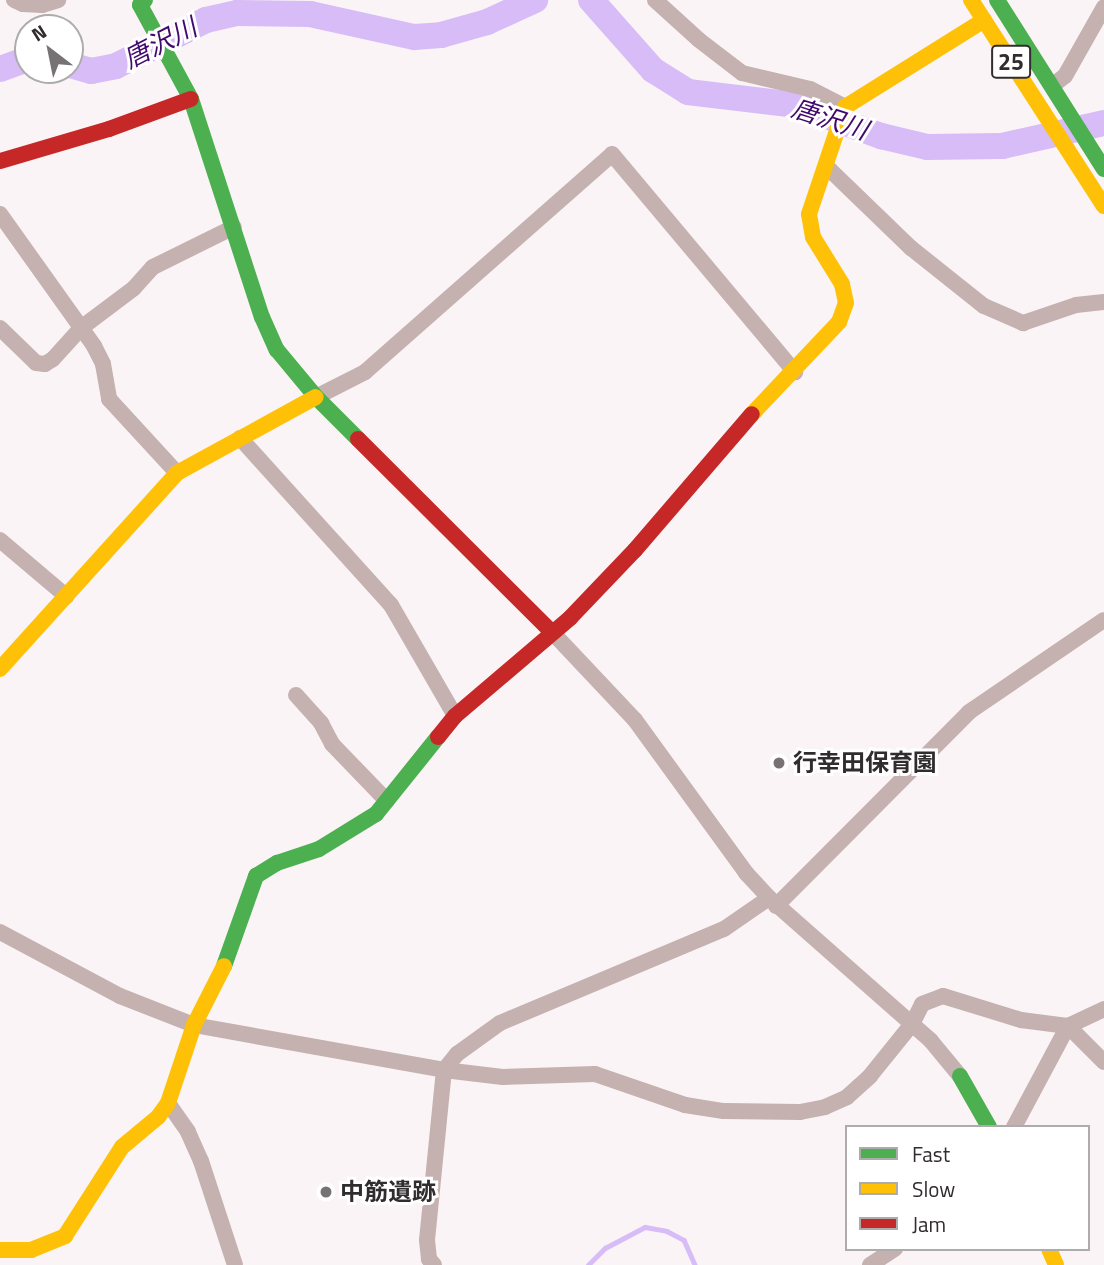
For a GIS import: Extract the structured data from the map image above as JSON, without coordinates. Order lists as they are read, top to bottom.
{
  "streets": {
    "street": ["25"]
  },
  "water": ["唐沢川"],
  "places": ["行幸田保育園", "中筋遺跡"],
  "legend": ["Fast", "Slow", "Jam"],
  "north": "top left"
}
